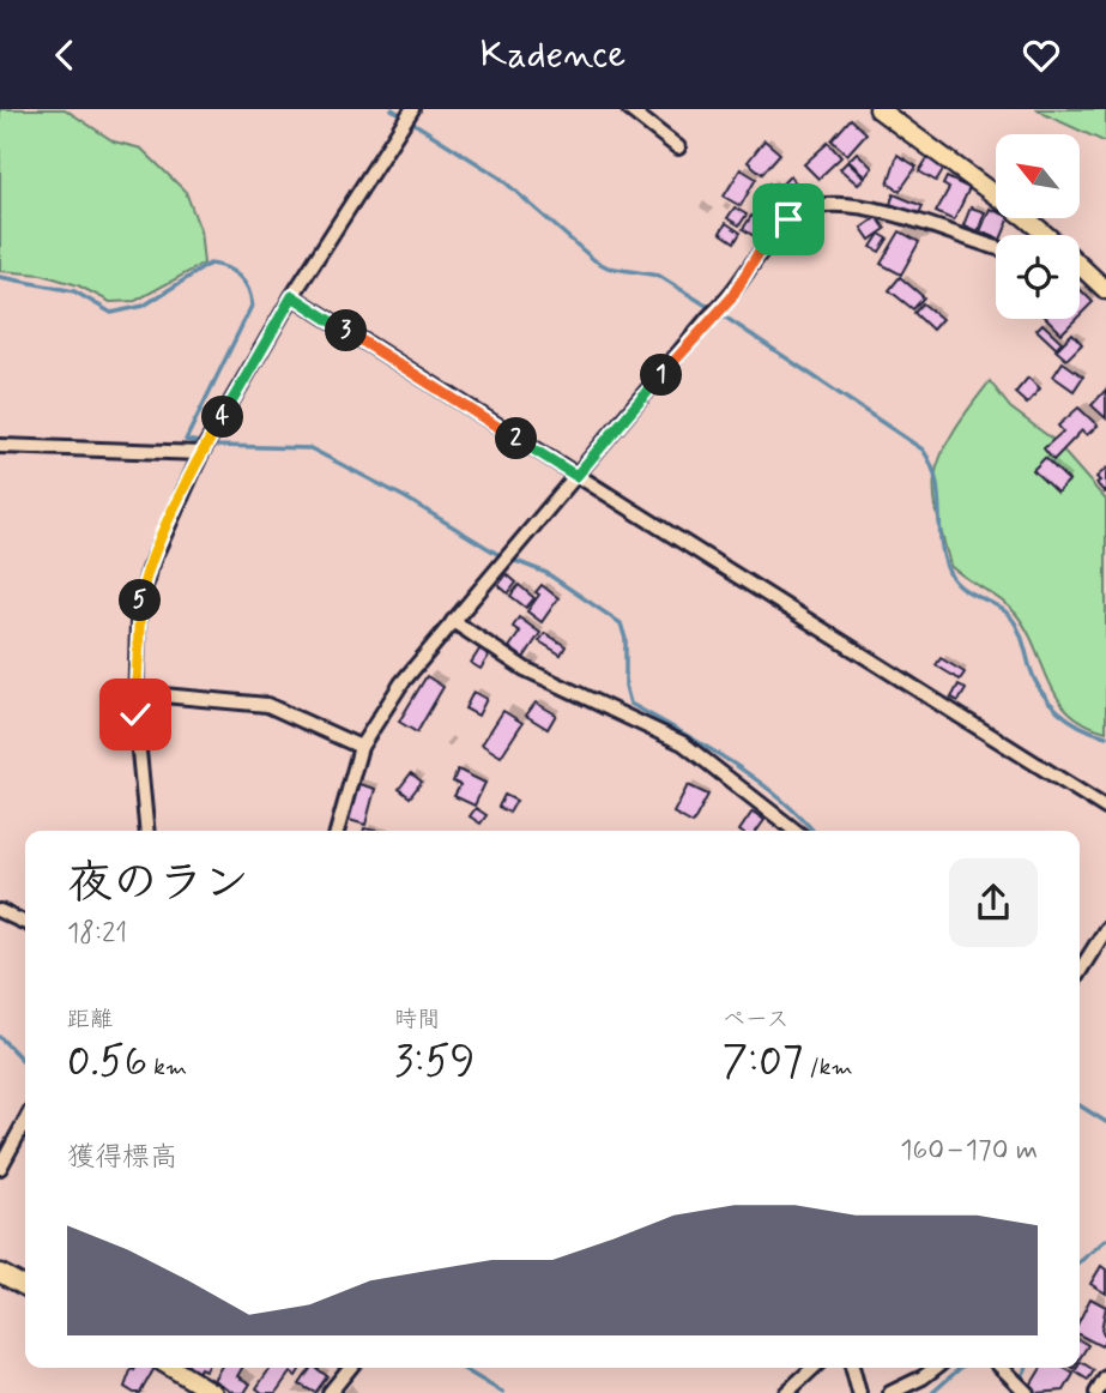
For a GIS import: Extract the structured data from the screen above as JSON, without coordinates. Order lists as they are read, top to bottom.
{
  "north": "top left",
  "page": {
    "header": "Kadence",
    "pins": [
      "3",
      "1",
      "4",
      "2",
      "5"
    ],
    "heading": ["夜のラン", "18:21"],
    "stats": [
      ["距離", "0.56 km"],
      ["時間", "3:59"],
      ["ペース", "7:07 /km"]
    ],
    "chart": ["獲得標高", "160–170 m"]
  }
}
